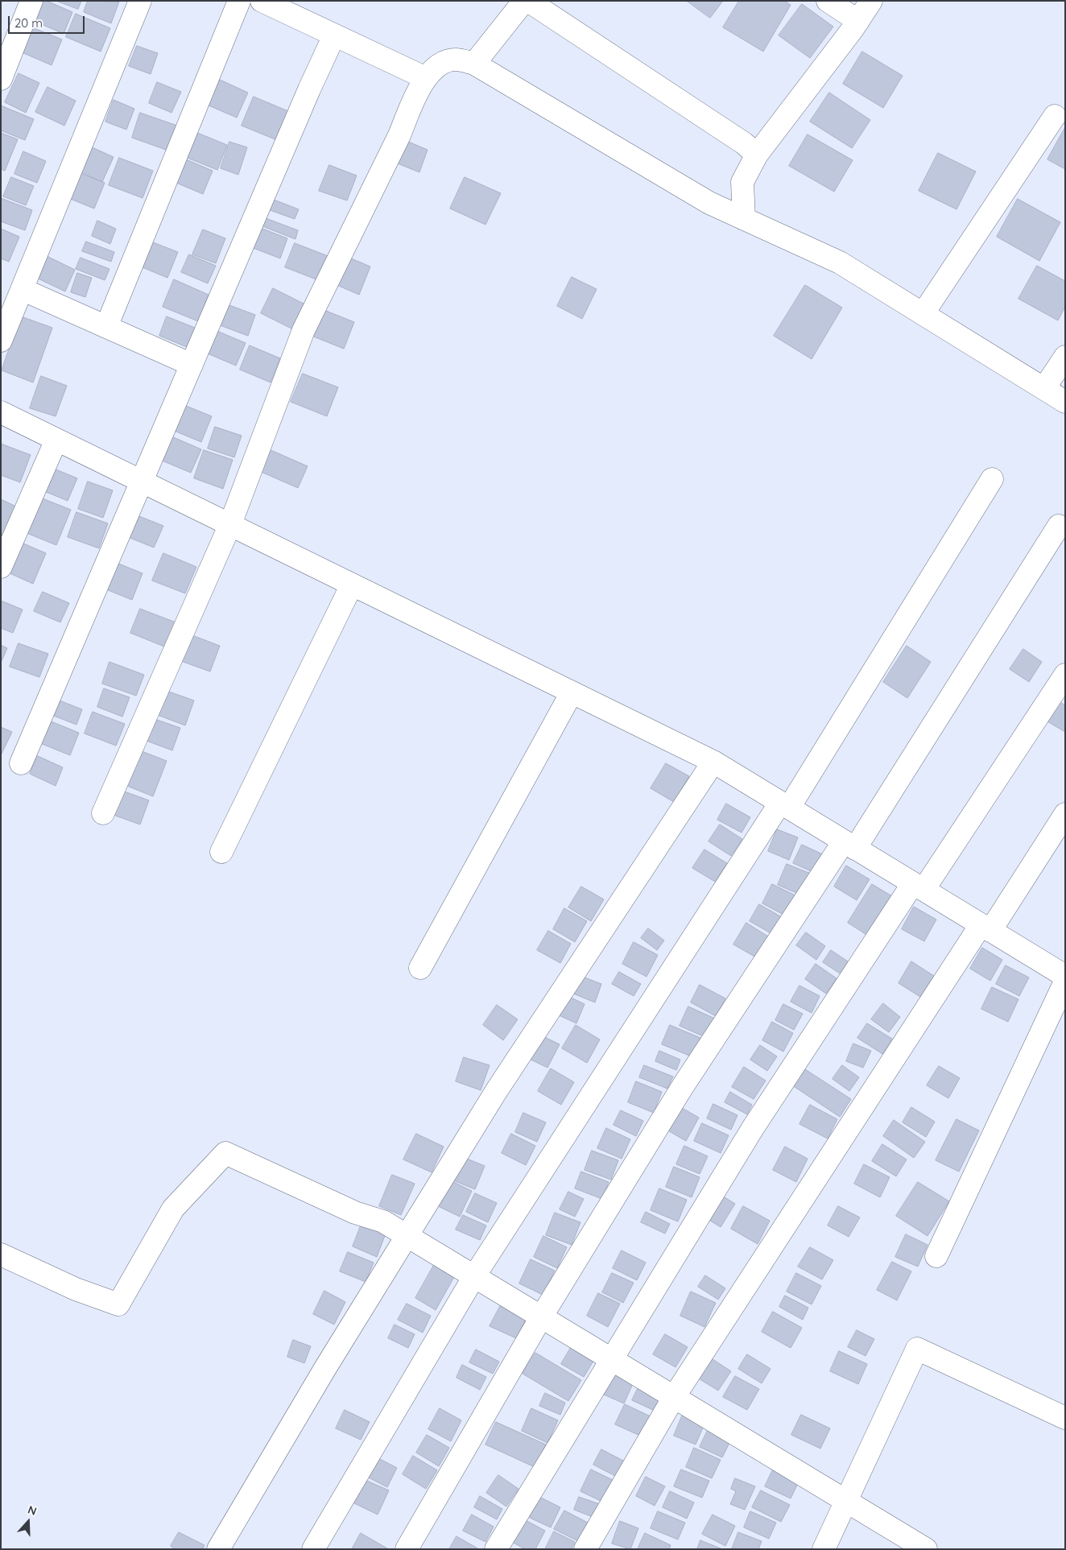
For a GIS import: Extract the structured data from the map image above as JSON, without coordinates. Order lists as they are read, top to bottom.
{
  "scale_bar": "20 m",
  "north": "top"
}
